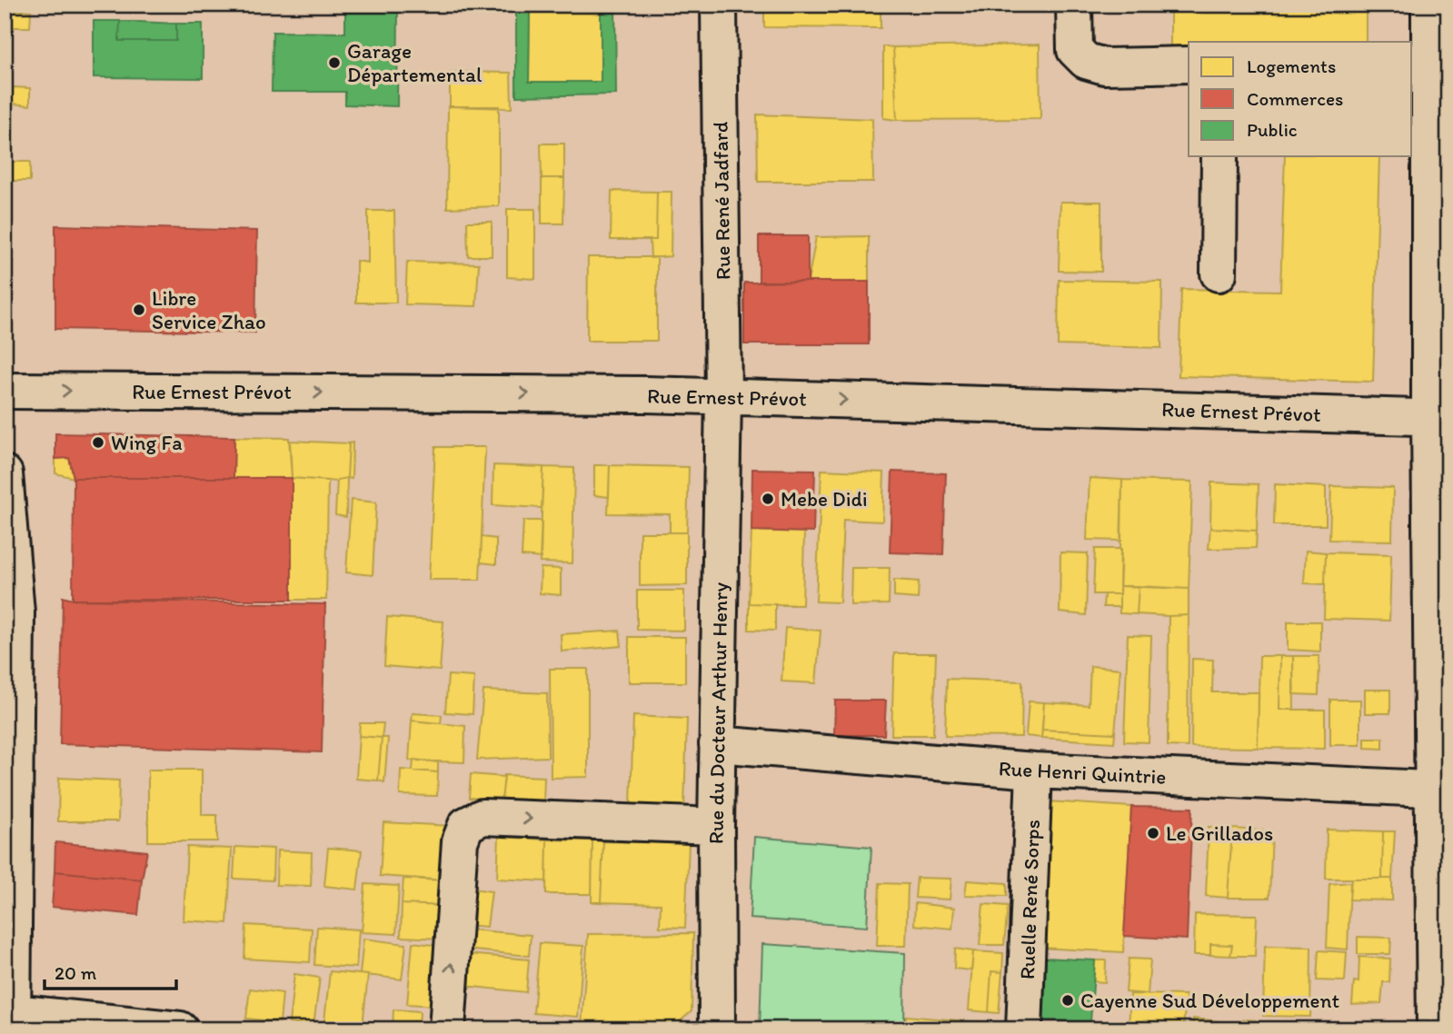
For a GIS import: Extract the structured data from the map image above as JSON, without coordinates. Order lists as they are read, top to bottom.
{
  "streets": {
    "street": [
      "Rue René Jadfard",
      "Rue Ernest Prévot",
      "Rue du Docteur Arthur Henry",
      "Rue Henri Quintrie",
      "Ruelle René Sorps"
    ]
  },
  "crossings": [
    ["Rue René Jadfard", "Rue Ernest Prévot"],
    ["Rue René Jadfard", "Rue du Docteur Arthur Henry"],
    ["Rue Ernest Prévot", "Rue du Docteur Arthur Henry"],
    ["Rue du Docteur Arthur Henry", "Rue Henri Quintrie"],
    ["Rue Henri Quintrie", "Ruelle René Sorps"]
  ],
  "one_way": ["Rue Ernest Prévot"],
  "places": [
    "Garage Départemental",
    "Libre Service Zhao",
    "Wing Fa",
    "Mebe Didi",
    "Le Grillados",
    "Cayenne Sud Développement"
  ],
  "legend": ["Logements", "Commerces", "Public"],
  "scale_bar": "20 m"
}
